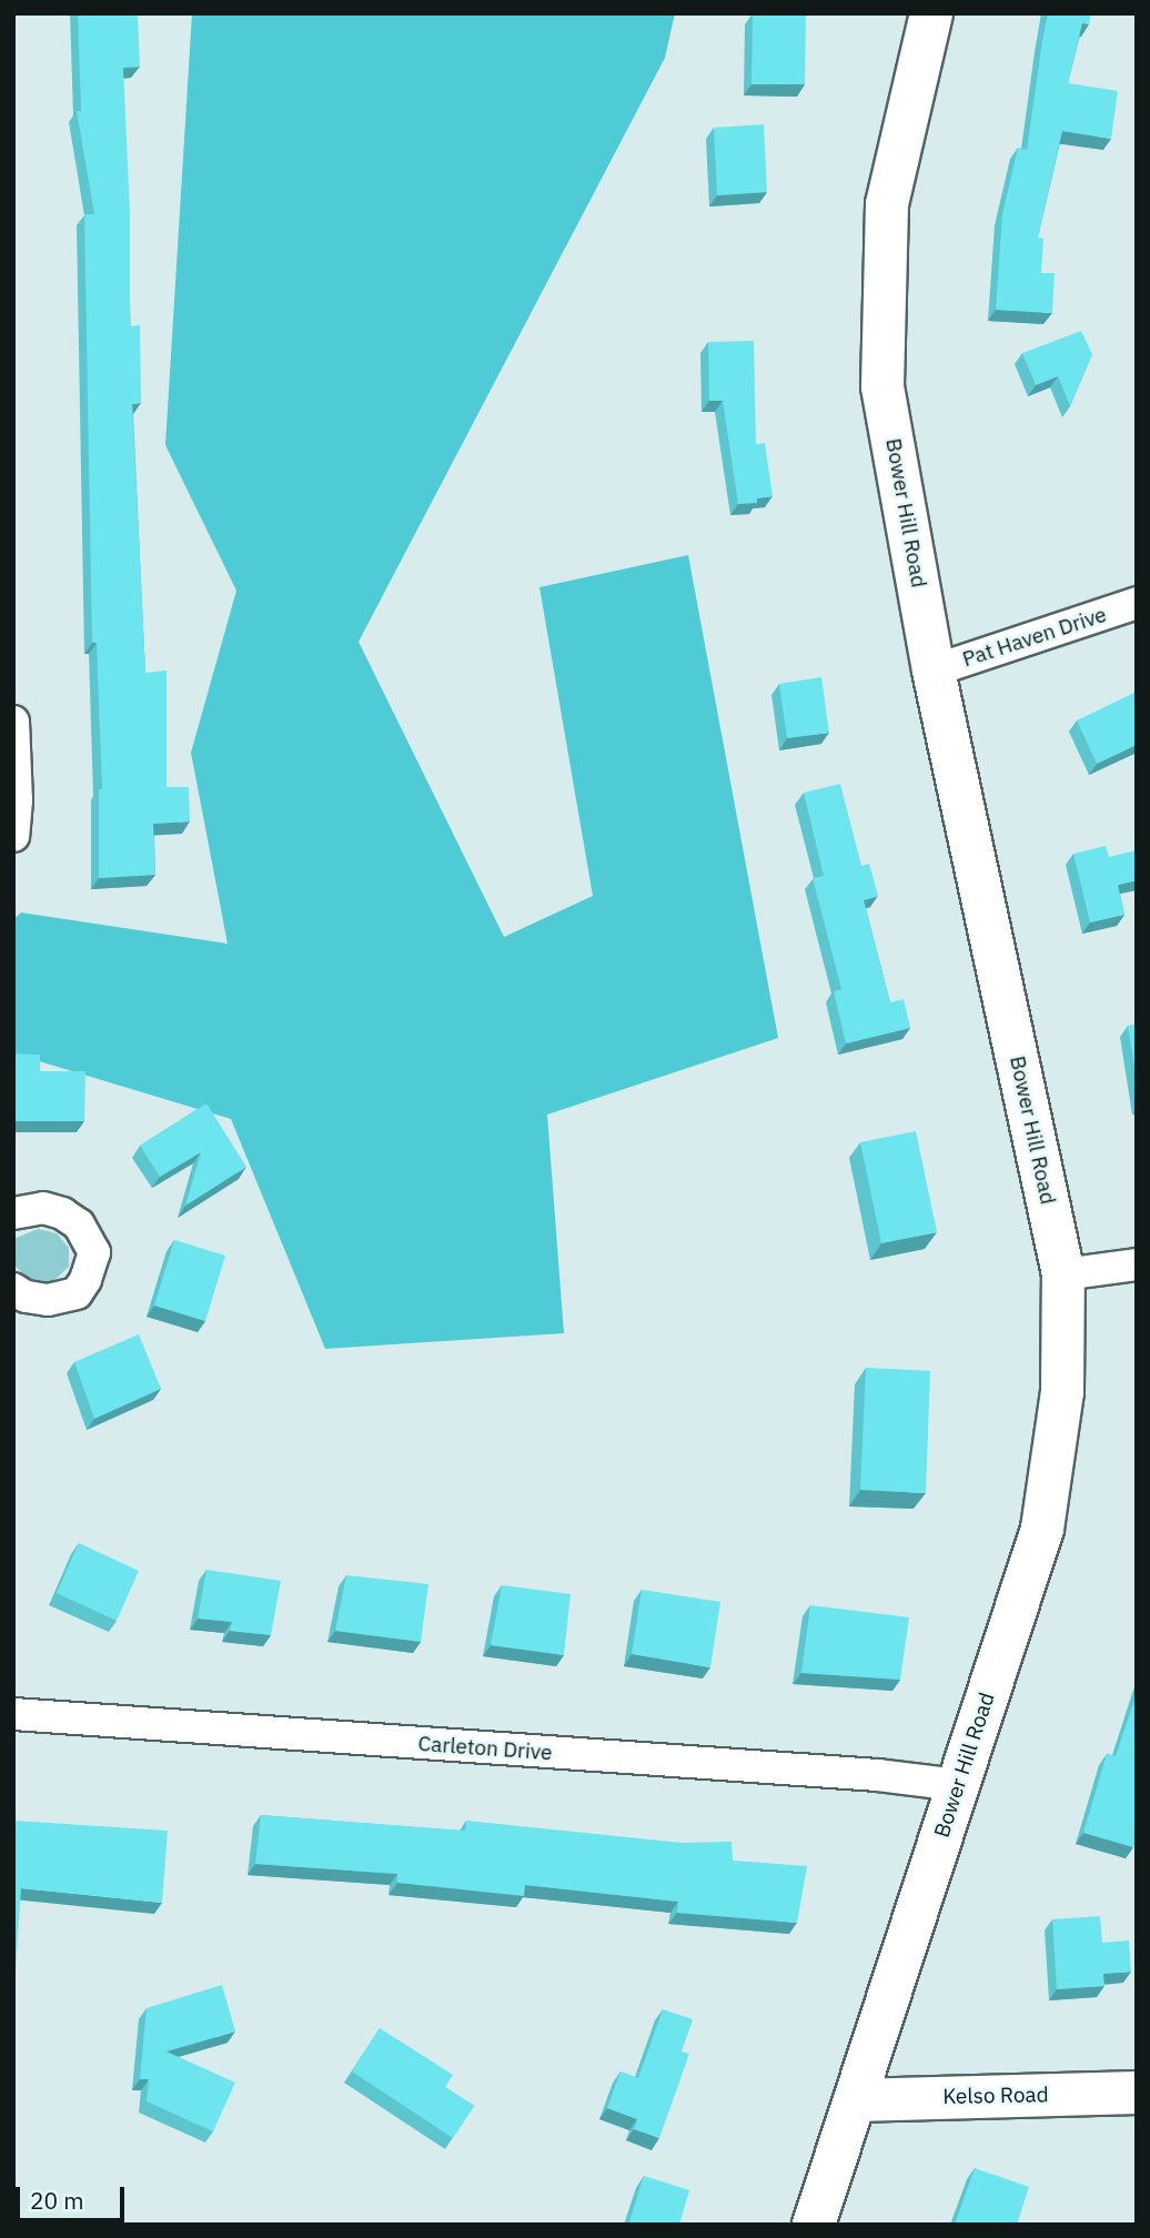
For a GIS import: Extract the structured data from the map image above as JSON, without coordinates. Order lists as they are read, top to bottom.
{
  "streets": {
    "main road": ["Bower Hill Road", "Kelso Road"],
    "street": ["Pat Haven Drive", "Carleton Drive"]
  },
  "crossings": [
    ["Bower Hill Road", "Pat Haven Drive"],
    ["Bower Hill Road", "Carleton Drive"],
    ["Bower Hill Road", "Kelso Road"]
  ],
  "scale_bar": "20 m"
}
